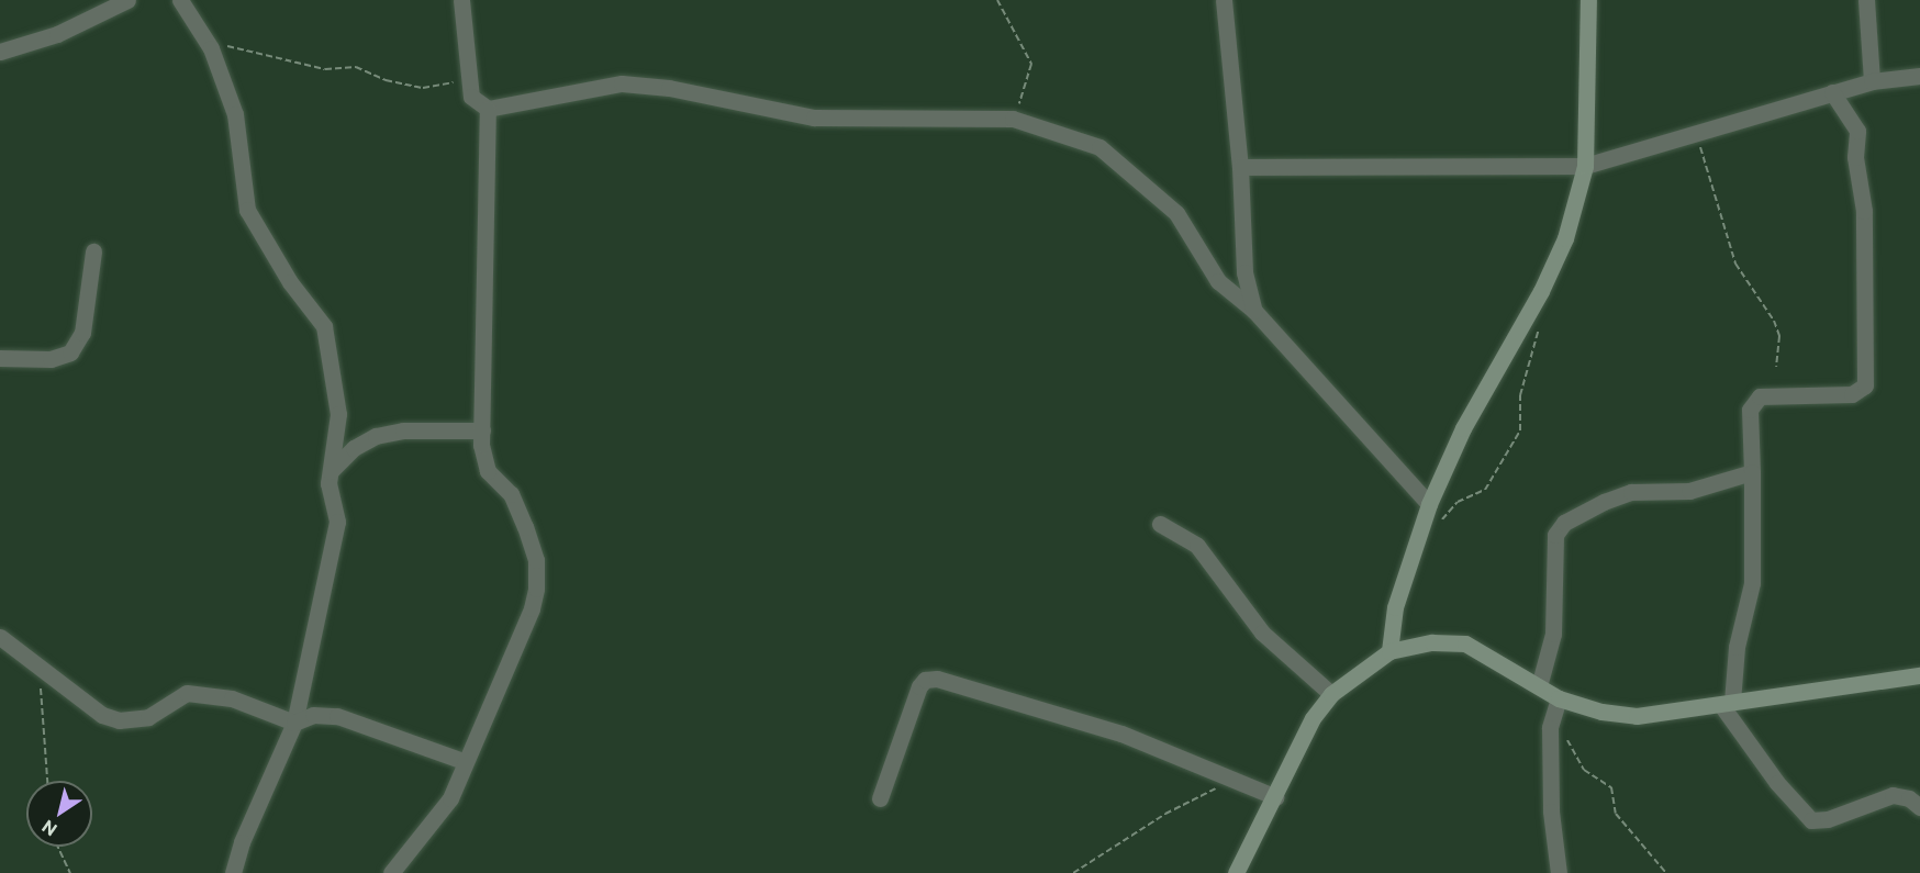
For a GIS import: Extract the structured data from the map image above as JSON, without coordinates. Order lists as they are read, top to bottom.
{
  "north": "bottom left"
}
